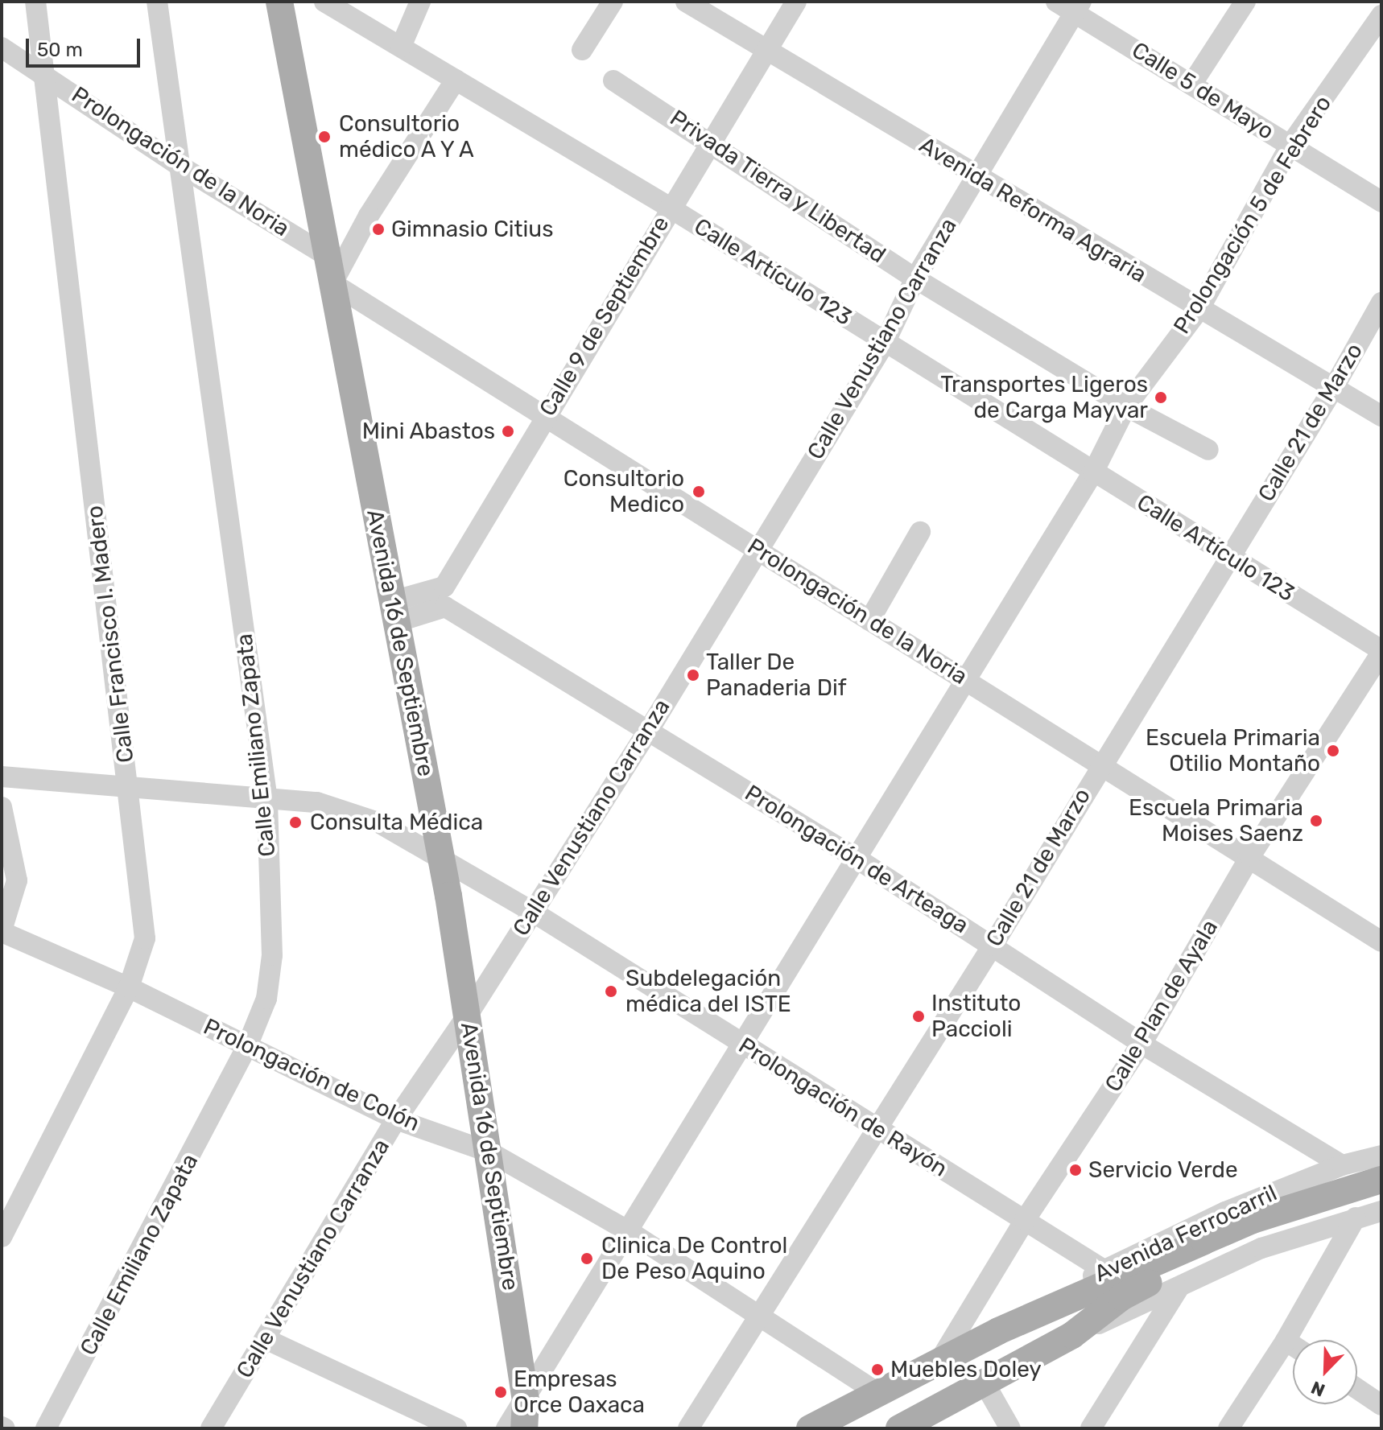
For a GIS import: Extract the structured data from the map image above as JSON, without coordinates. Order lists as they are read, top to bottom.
{
  "streets": {
    "main road": ["Avenida 16 de Septiembre", "Avenida Ferrocarril"],
    "street": [
      "Calle 5 de Mayo",
      "Prolongación de la Noria",
      "Privada Tierra y Libertad",
      "Avenida Reforma Agraria",
      "Prolongación 5 de Febrero",
      "Calle Artículo 123",
      "Calle 9 de Septiembre",
      "Calle Venustiano Carranza",
      "Calle 21 de Marzo",
      "Calle Francisco I. Madero",
      "Calle Emiliano Zapata",
      "Prolongación de Arteaga",
      "Calle Plan de Ayala",
      "Prolongación de Colón",
      "Prolongación de Rayón"
    ]
  },
  "crossings": [
    ["Calle 5 de Mayo", "Prolongación 5 de Febrero"],
    ["Calle 5 de Mayo", "Calle Venustiano Carranza"],
    ["Prolongación de la Noria", "Prolongación 5 de Febrero"],
    ["Prolongación de la Noria", "Calle 9 de Septiembre"],
    ["Prolongación de la Noria", "Calle Venustiano Carranza"],
    ["Prolongación de la Noria", "Calle 21 de Marzo"],
    ["Prolongación de la Noria", "Calle Francisco I. Madero"],
    ["Prolongación de la Noria", "Avenida 16 de Septiembre"],
    ["Prolongación de la Noria", "Calle Emiliano Zapata"],
    ["Prolongación de la Noria", "Calle Plan de Ayala"],
    ["Privada Tierra y Libertad", "Prolongación 5 de Febrero"],
    ["Privada Tierra y Libertad", "Calle 9 de Septiembre"],
    ["Privada Tierra y Libertad", "Calle Venustiano Carranza"],
    ["Avenida Reforma Agraria", "Prolongación 5 de Febrero"],
    ["Avenida Reforma Agraria", "Calle 9 de Septiembre"],
    ["Avenida Reforma Agraria", "Calle Venustiano Carranza"],
    ["Avenida Reforma Agraria", "Calle 21 de Marzo"],
    ["Prolongación 5 de Febrero", "Calle Artículo 123"],
    ["Prolongación 5 de Febrero", "Avenida 16 de Septiembre"],
    ["Prolongación 5 de Febrero", "Prolongación de Arteaga"],
    ["Prolongación 5 de Febrero", "Prolongación de Colón"],
    ["Prolongación 5 de Febrero", "Prolongación de Rayón"],
    ["Calle Artículo 123", "Calle 9 de Septiembre"],
    ["Calle Artículo 123", "Calle Venustiano Carranza"],
    ["Calle Artículo 123", "Calle 21 de Marzo"],
    ["Calle Artículo 123", "Calle Plan de Ayala"],
    ["Calle 9 de Septiembre", "Avenida 16 de Septiembre"],
    ["Calle 9 de Septiembre", "Prolongación de Arteaga"],
    ["Calle Venustiano Carranza", "Avenida 16 de Septiembre"],
    ["Calle Venustiano Carranza", "Prolongación de Arteaga"],
    ["Calle Venustiano Carranza", "Prolongación de Colón"],
    ["Calle Venustiano Carranza", "Prolongación de Rayón"],
    ["Calle 21 de Marzo", "Prolongación de Arteaga"],
    ["Calle 21 de Marzo", "Prolongación de Colón"],
    ["Calle 21 de Marzo", "Prolongación de Rayón"],
    ["Calle Francisco I. Madero", "Prolongación de Colón"],
    ["Calle Francisco I. Madero", "Prolongación de Rayón"],
    ["Avenida 16 de Septiembre", "Prolongación de Arteaga"],
    ["Avenida 16 de Septiembre", "Prolongación de Colón"],
    ["Avenida 16 de Septiembre", "Prolongación de Rayón"],
    ["Calle Emiliano Zapata", "Prolongación de Colón"],
    ["Calle Emiliano Zapata", "Prolongación de Rayón"],
    ["Prolongación de Arteaga", "Calle Plan de Ayala"],
    ["Prolongación de Arteaga", "Avenida Ferrocarril"],
    ["Calle Plan de Ayala", "Prolongación de Rayón"],
    ["Calle Plan de Ayala", "Avenida Ferrocarril"],
    ["Prolongación de Colón", "Avenida Ferrocarril"],
    ["Prolongación de Rayón", "Avenida Ferrocarril"]
  ],
  "places": [
    "Consultorio médico A Y A",
    "Gimnasio Citius",
    "Transportes Ligeros de Carga Mayvar",
    "Mini Abastos",
    "Consultorio Medico",
    "Taller De Panaderia Dif",
    "Escuela Primaria Otilio Montaño",
    "Escuela Primaria Moises Saenz",
    "Consulta Médica",
    "Subdelegación médica del ISTE",
    "Instituto Paccioli",
    "Servicio Verde",
    "Clinica De Control De Peso Aquino",
    "Muebles Doley",
    "Empresas Orce Oaxaca"
  ],
  "scale_bar": "50 m",
  "north": "bottom left"
}
